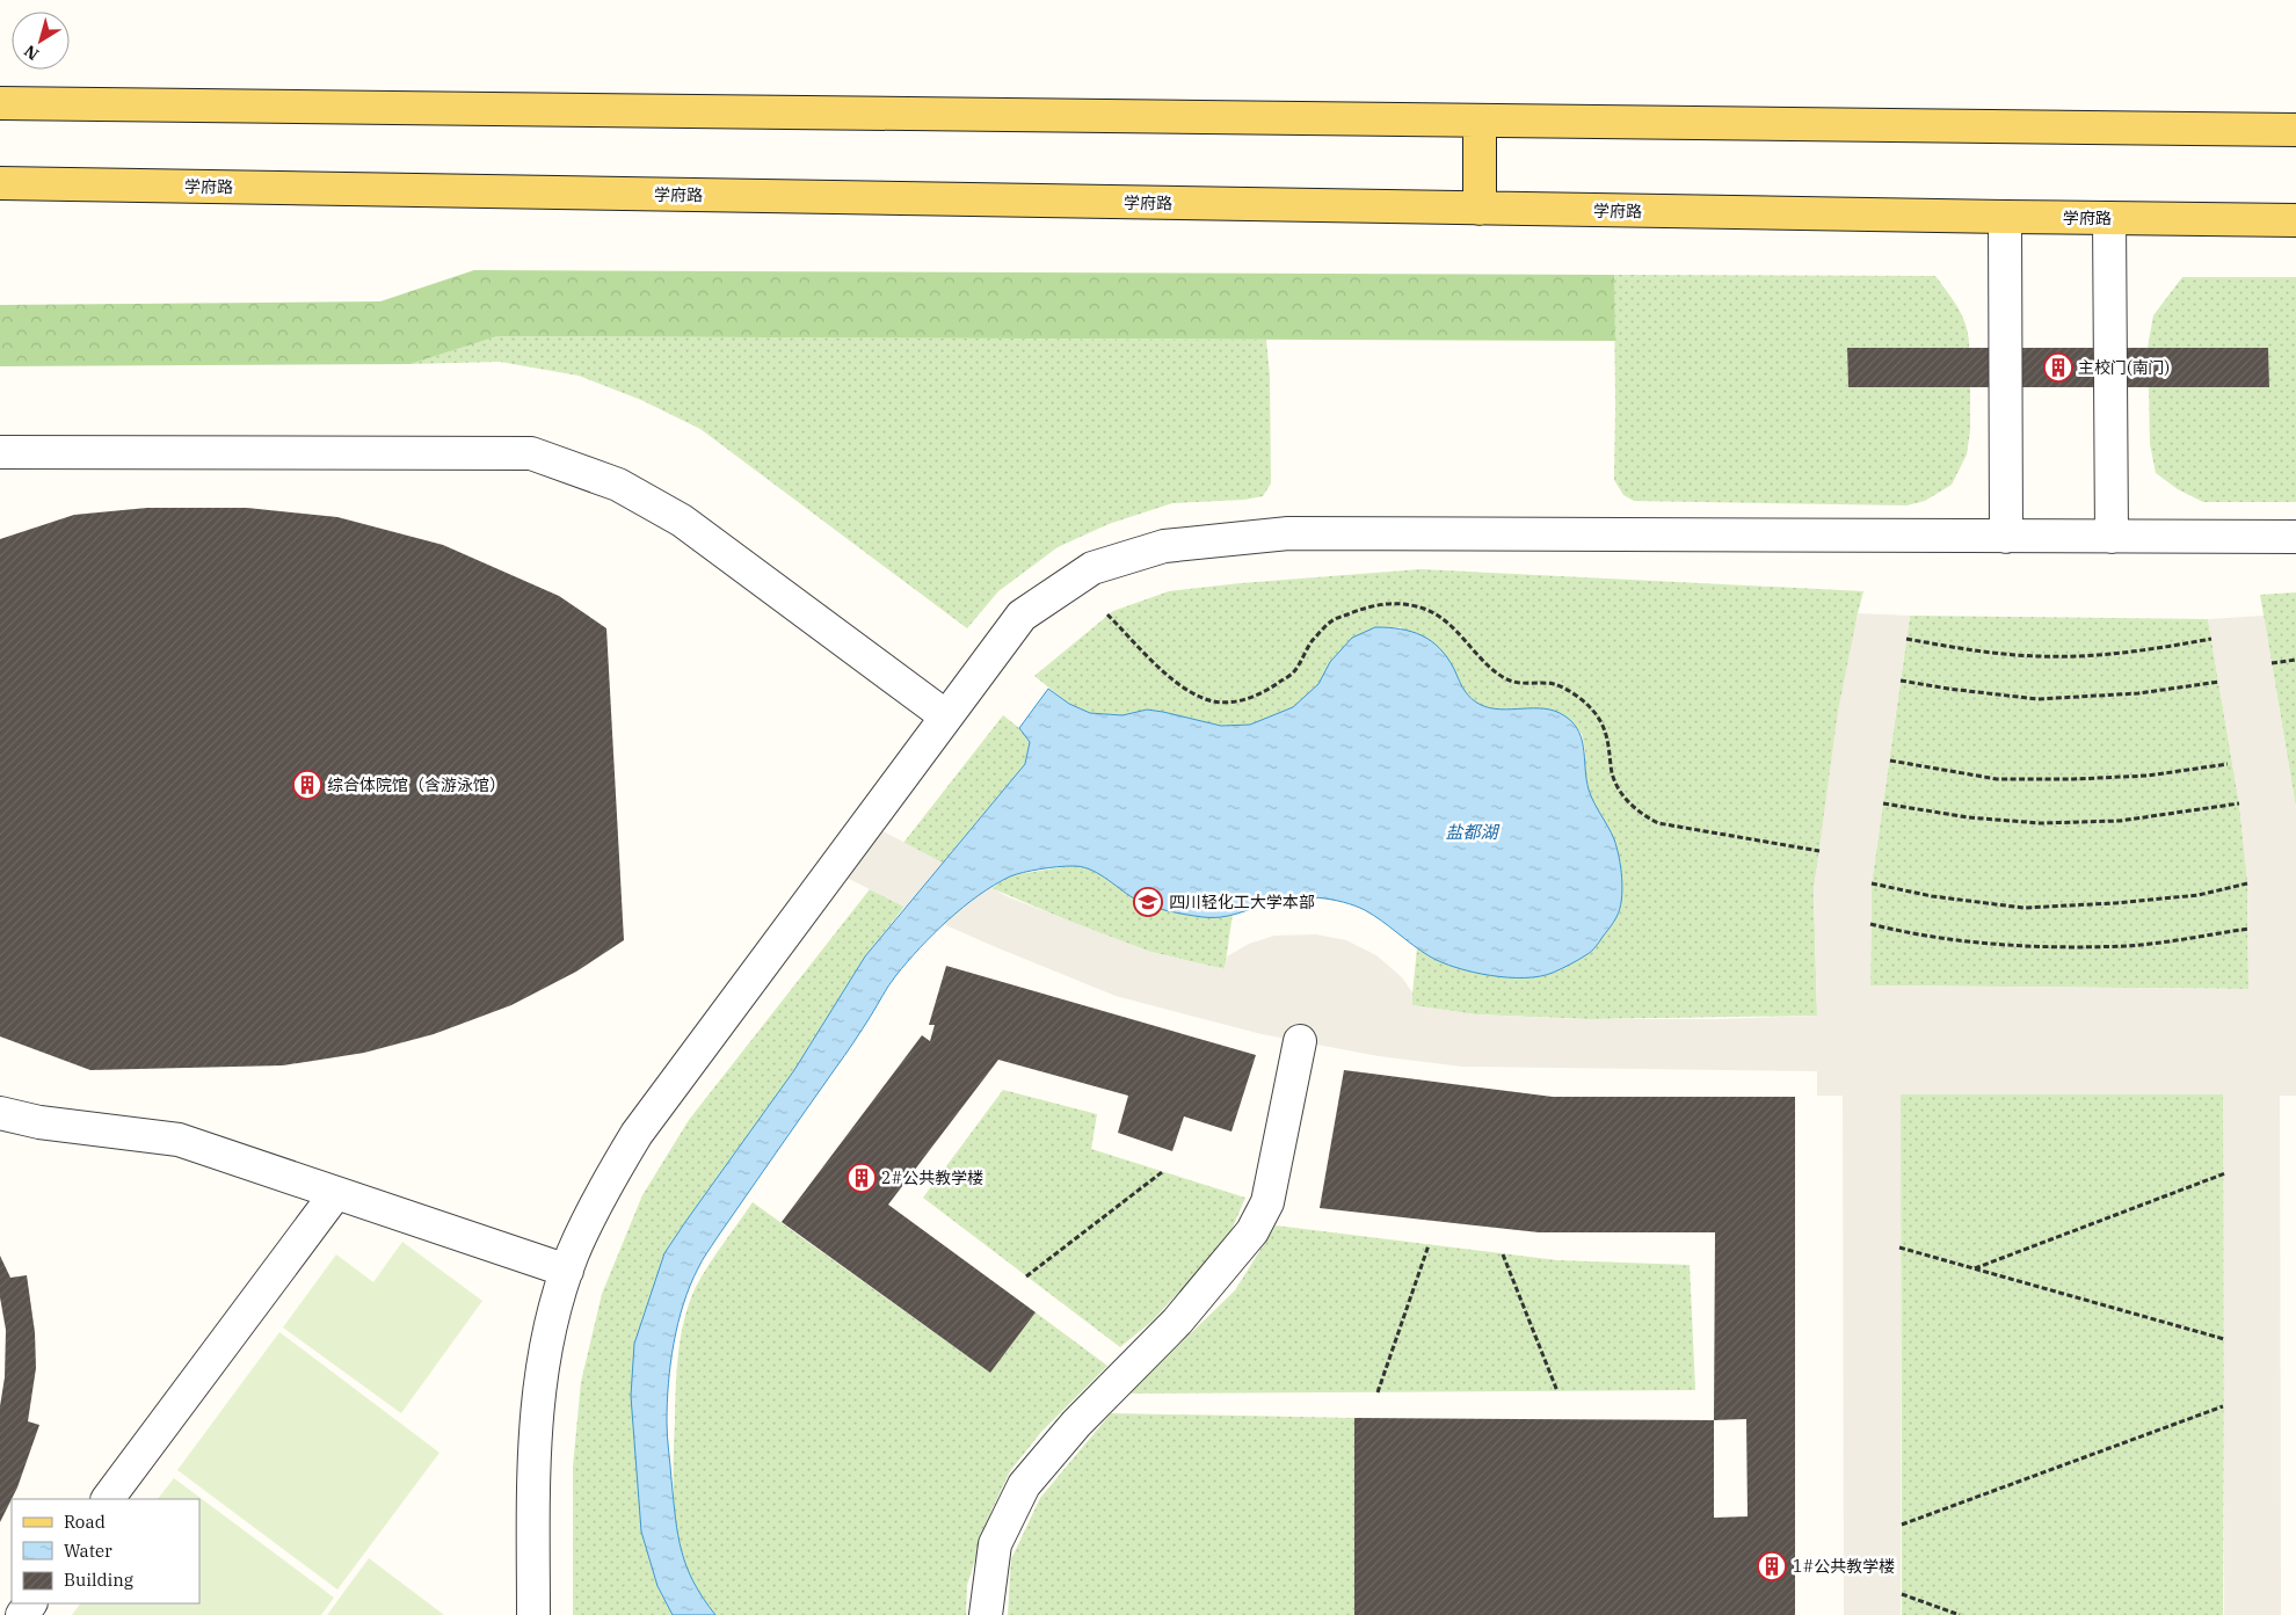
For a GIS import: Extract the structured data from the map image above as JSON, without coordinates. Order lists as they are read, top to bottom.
{
  "streets": {
    "main road": ["学府路"]
  },
  "water": ["盐都湖"],
  "places": {
    "building": [
      "主校门(南门)",
      "综合体院馆（含游泳馆）",
      "2#公共教学楼",
      "1#公共教学楼"
    ],
    "school or university": ["四川轻化工大学本部"]
  },
  "legend": ["Road", "Water", "Building"],
  "north": "bottom left"
}
